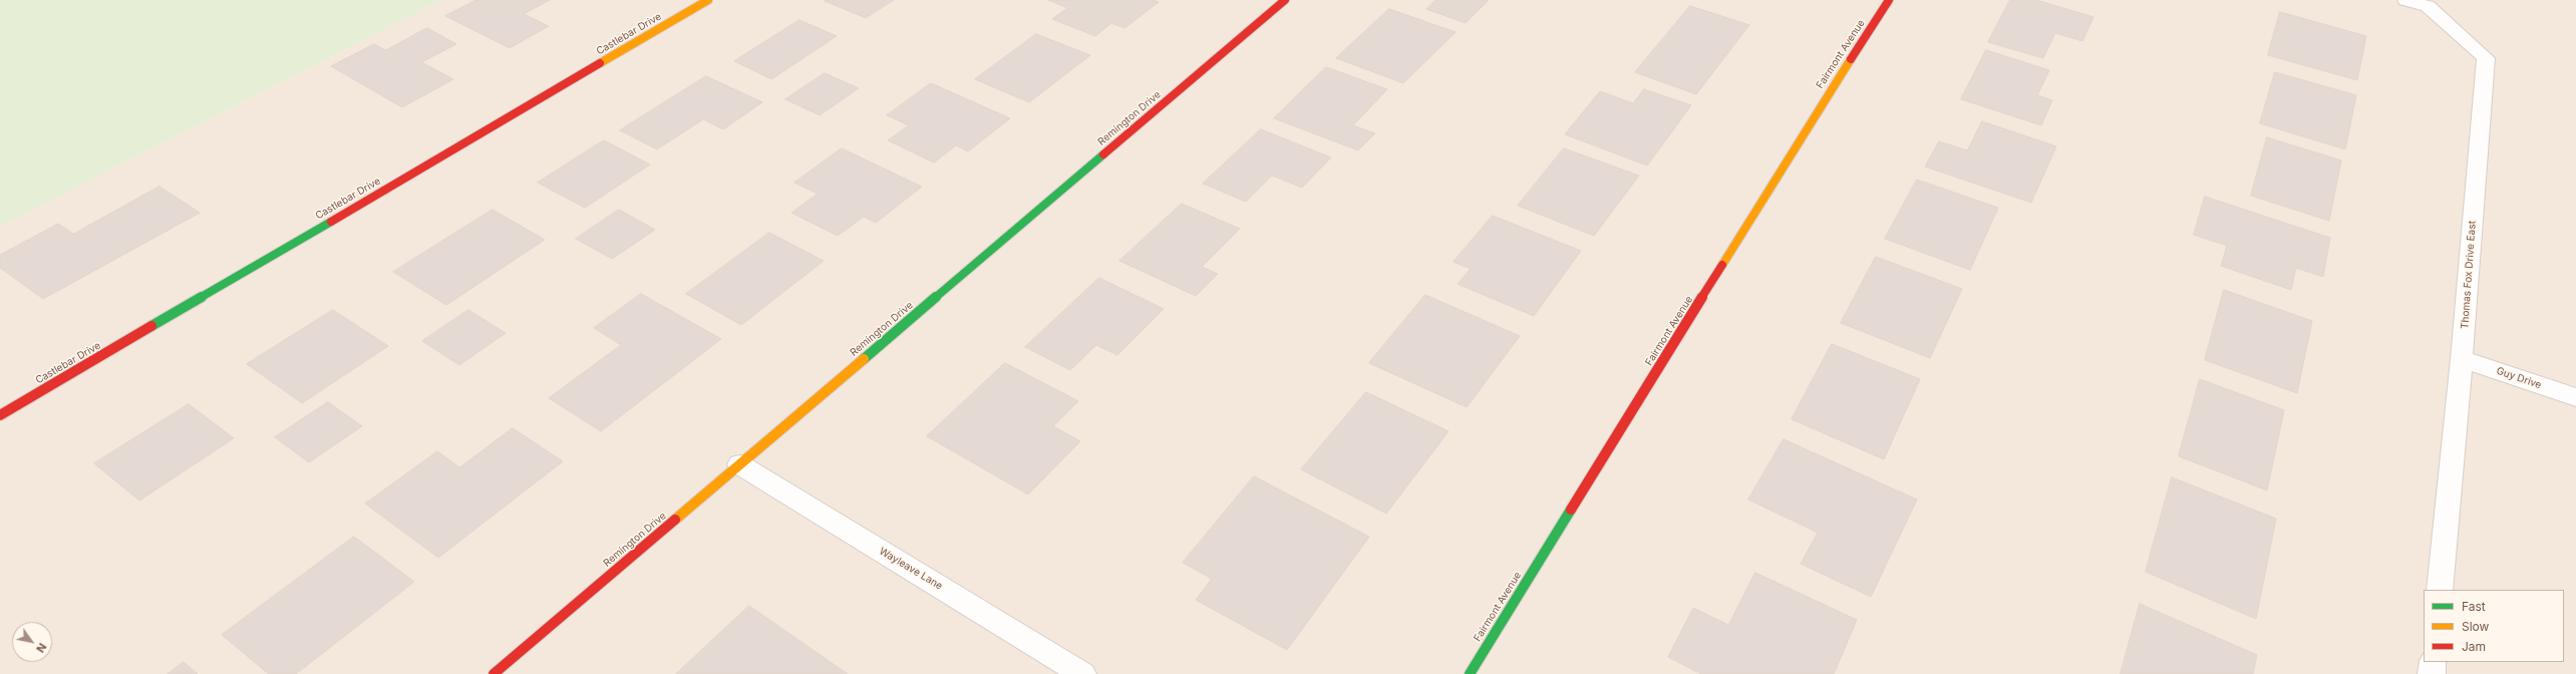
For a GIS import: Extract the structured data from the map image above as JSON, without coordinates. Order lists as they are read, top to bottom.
{
  "streets": {
    "street": [
      "Castlebar Drive",
      "Fairmont Avenue",
      "Remington Drive",
      "Thomas Fox Drive East",
      "Guy Drive",
      "Wayleave Lane"
    ]
  },
  "crossings": [
    ["Remington Drive", "Wayleave Lane"],
    ["Thomas Fox Drive East", "Guy Drive"]
  ],
  "legend": ["Fast", "Slow", "Jam"],
  "north": "bottom right"
}
